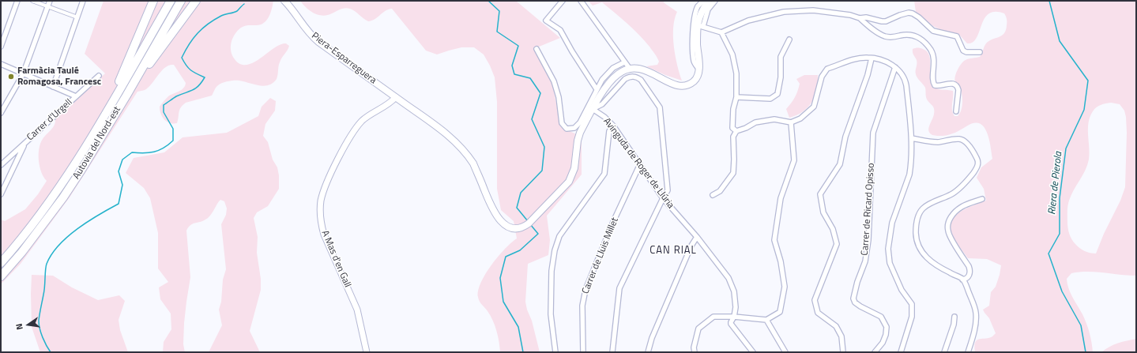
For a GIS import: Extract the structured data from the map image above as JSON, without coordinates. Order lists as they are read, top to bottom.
{
  "streets": {
    "highway": ["Autovia del Nord-est"],
    "main road": ["Piera-Esparreguera"],
    "street": [
      "Carrer d'Urgell",
      "Avinguda de Roger de Llúria",
      "Carrer de Ricard Opisso",
      "Carrer de Lluis Millet",
      "A Mas d'en Gall"
    ]
  },
  "crossings": [
    ["Piera-Esparreguera", "Avinguda de Roger de Llúria"],
    ["Piera-Esparreguera", "A Mas d'en Gall"],
    ["Avinguda de Roger de Llúria", "Carrer de Lluis Millet"]
  ],
  "districts": ["CAN RIAL"],
  "water": ["Riera de Pierola"],
  "places": ["Farmàcia Taulé Romagosa, Francesc"],
  "north": "left"
}
